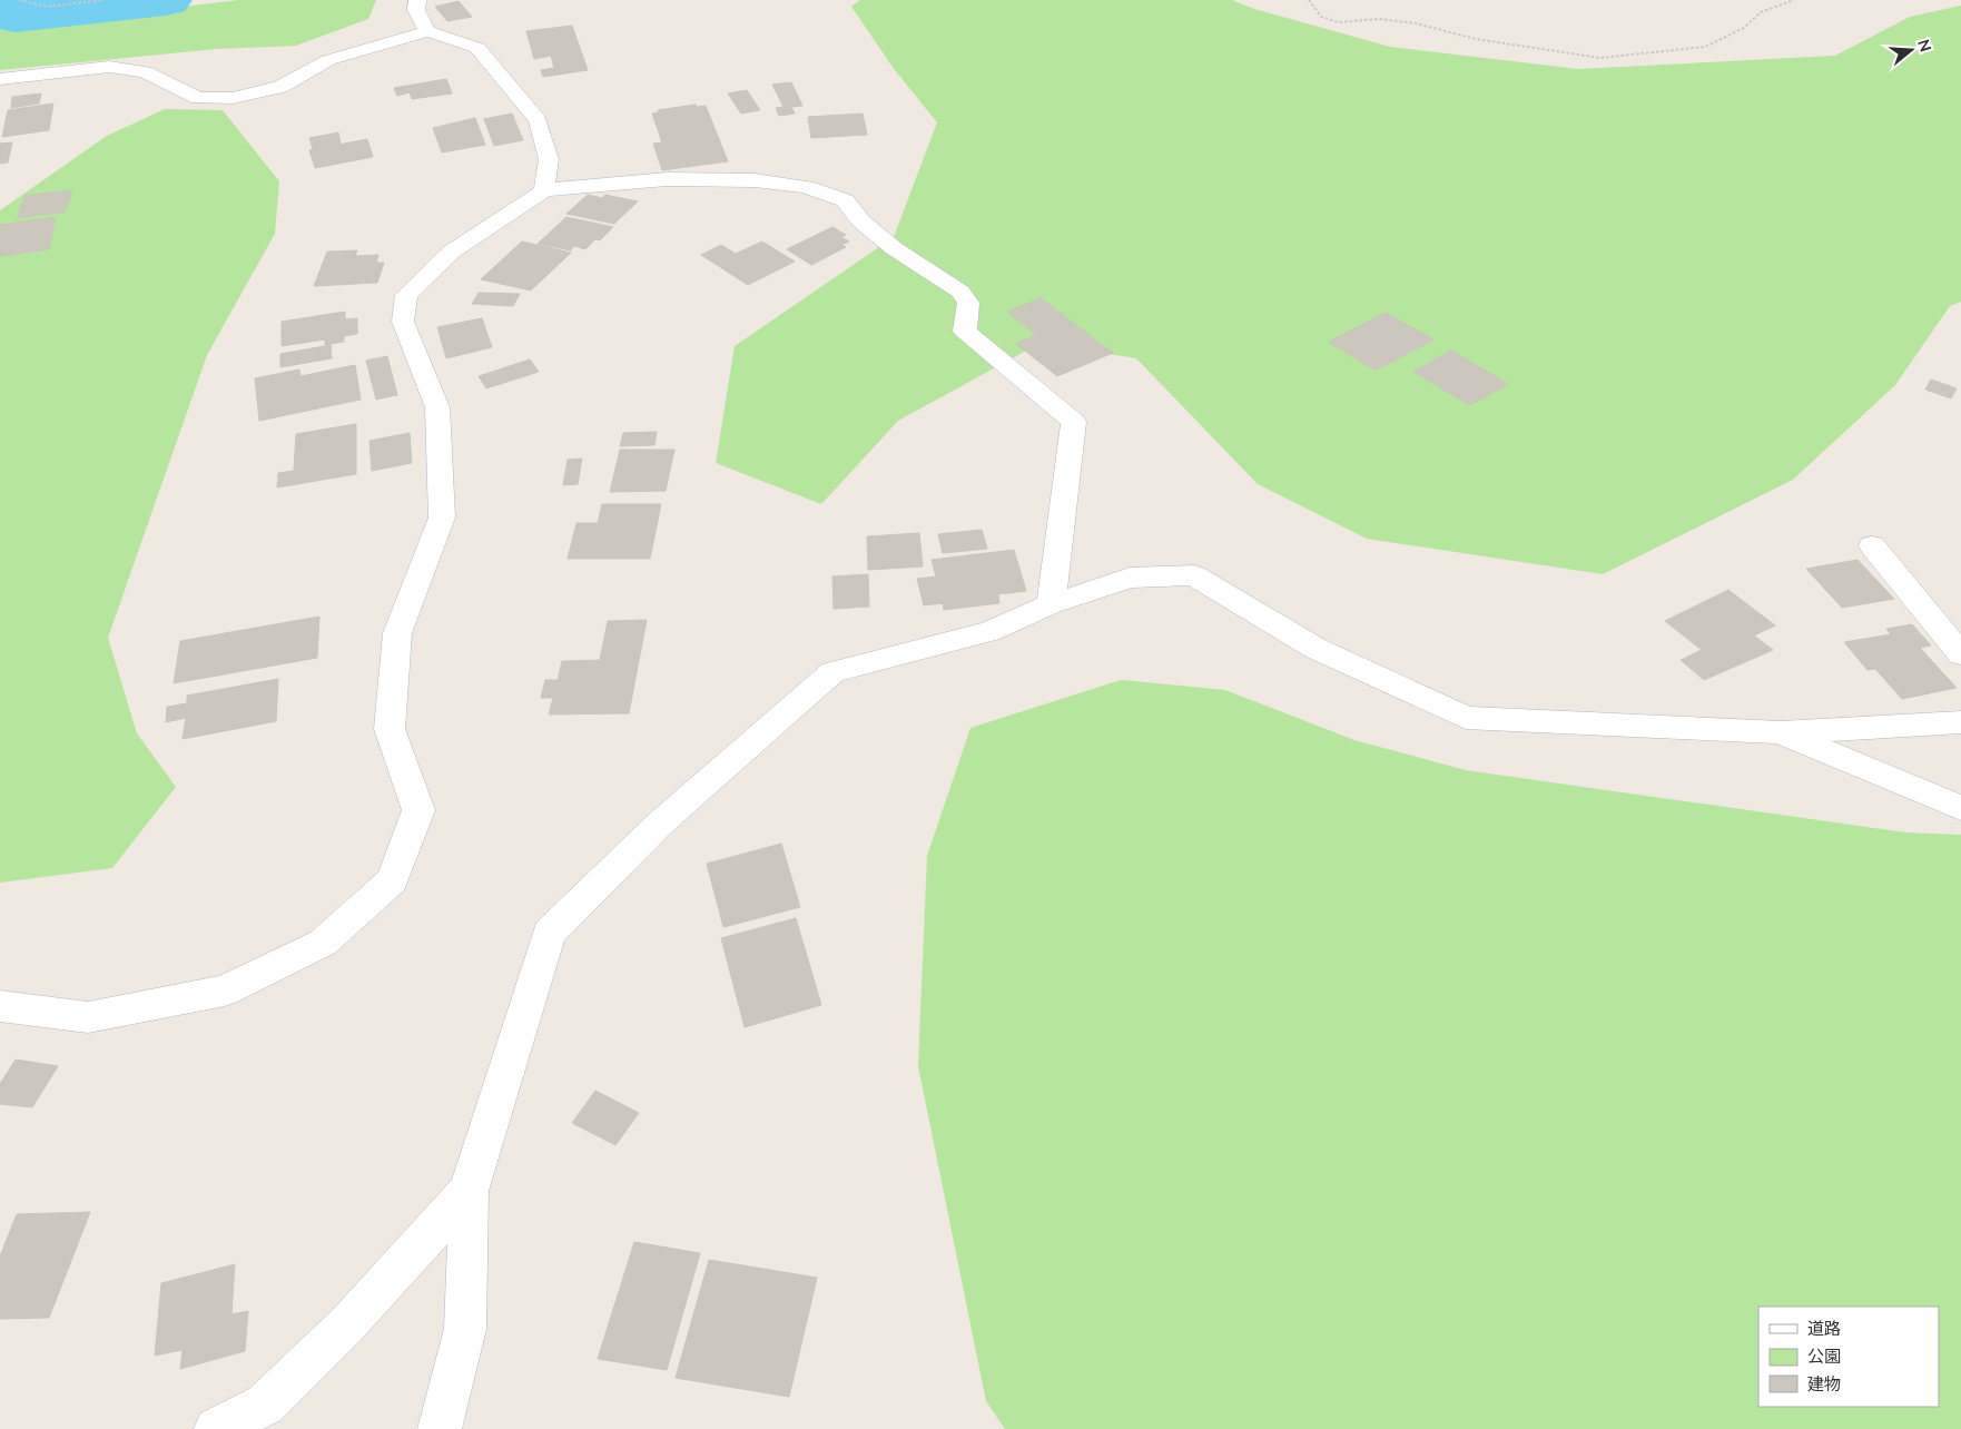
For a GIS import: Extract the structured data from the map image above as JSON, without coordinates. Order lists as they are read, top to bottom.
{
  "legend": ["道路", "公園", "建物"],
  "north": "right"
}
